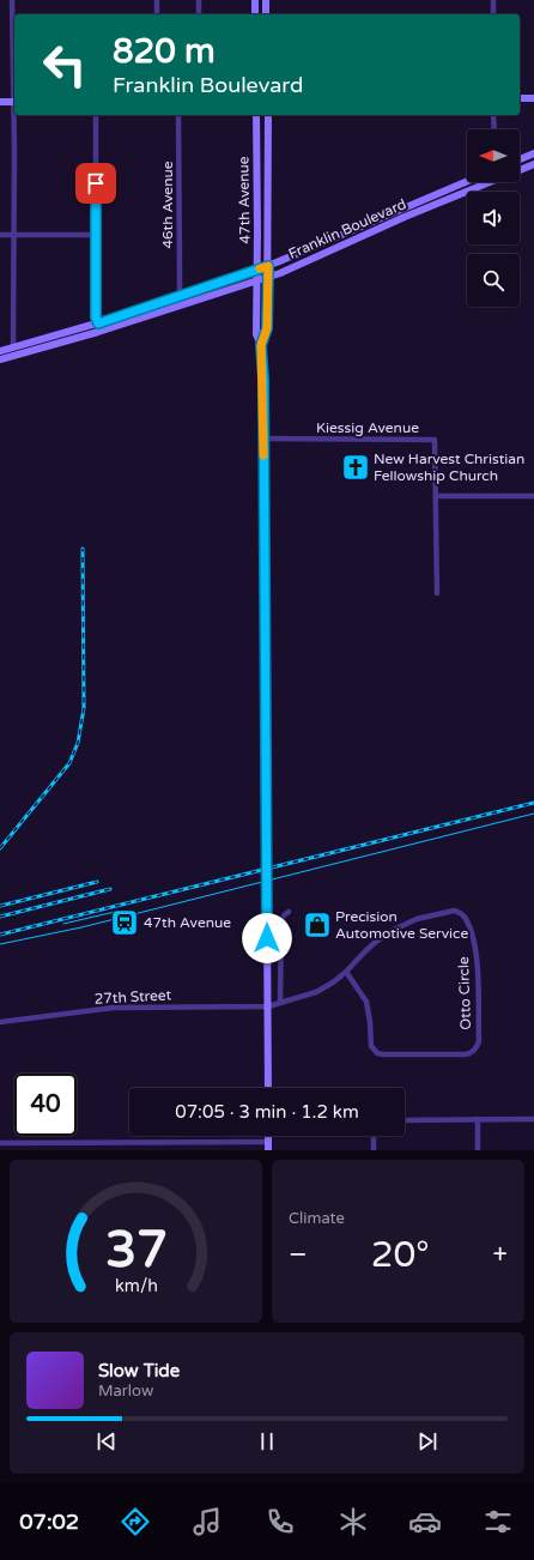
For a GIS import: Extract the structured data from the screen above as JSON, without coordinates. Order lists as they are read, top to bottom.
{
  "streets": {
    "main road": ["47th Avenue", "Franklin Boulevard"],
    "street": [
      "46th Avenue",
      "Kiessig Avenue",
      "Otto Circle",
      "27th Street"
    ]
  },
  "crossings": [
    ["47th Avenue", "Franklin Boulevard"],
    ["47th Avenue", "Kiessig Avenue"],
    ["47th Avenue", "Otto Circle"],
    ["47th Avenue", "27th Street"],
    ["46th Avenue", "Franklin Boulevard"],
    ["Otto Circle", "27th Street"]
  ],
  "places": {
    "church": ["New Harvest Christian Fellowship Church"],
    "station": ["47th Avenue"],
    "shop": ["Precision Automotive Service"]
  },
  "north": "left",
  "page": {
    "turn": ["820 m", "Franklin Boulevard"],
    "limit": "40",
    "trip": "07:05 · 3 min · 1.2 km",
    "tile": "Climate",
    "heat": ["−", "20°", "+"],
    "song": ["Slow Tide", "Marlow"],
    "tabs": "07:02",
    "gauge": ["37", "km/h"]
  }
}
